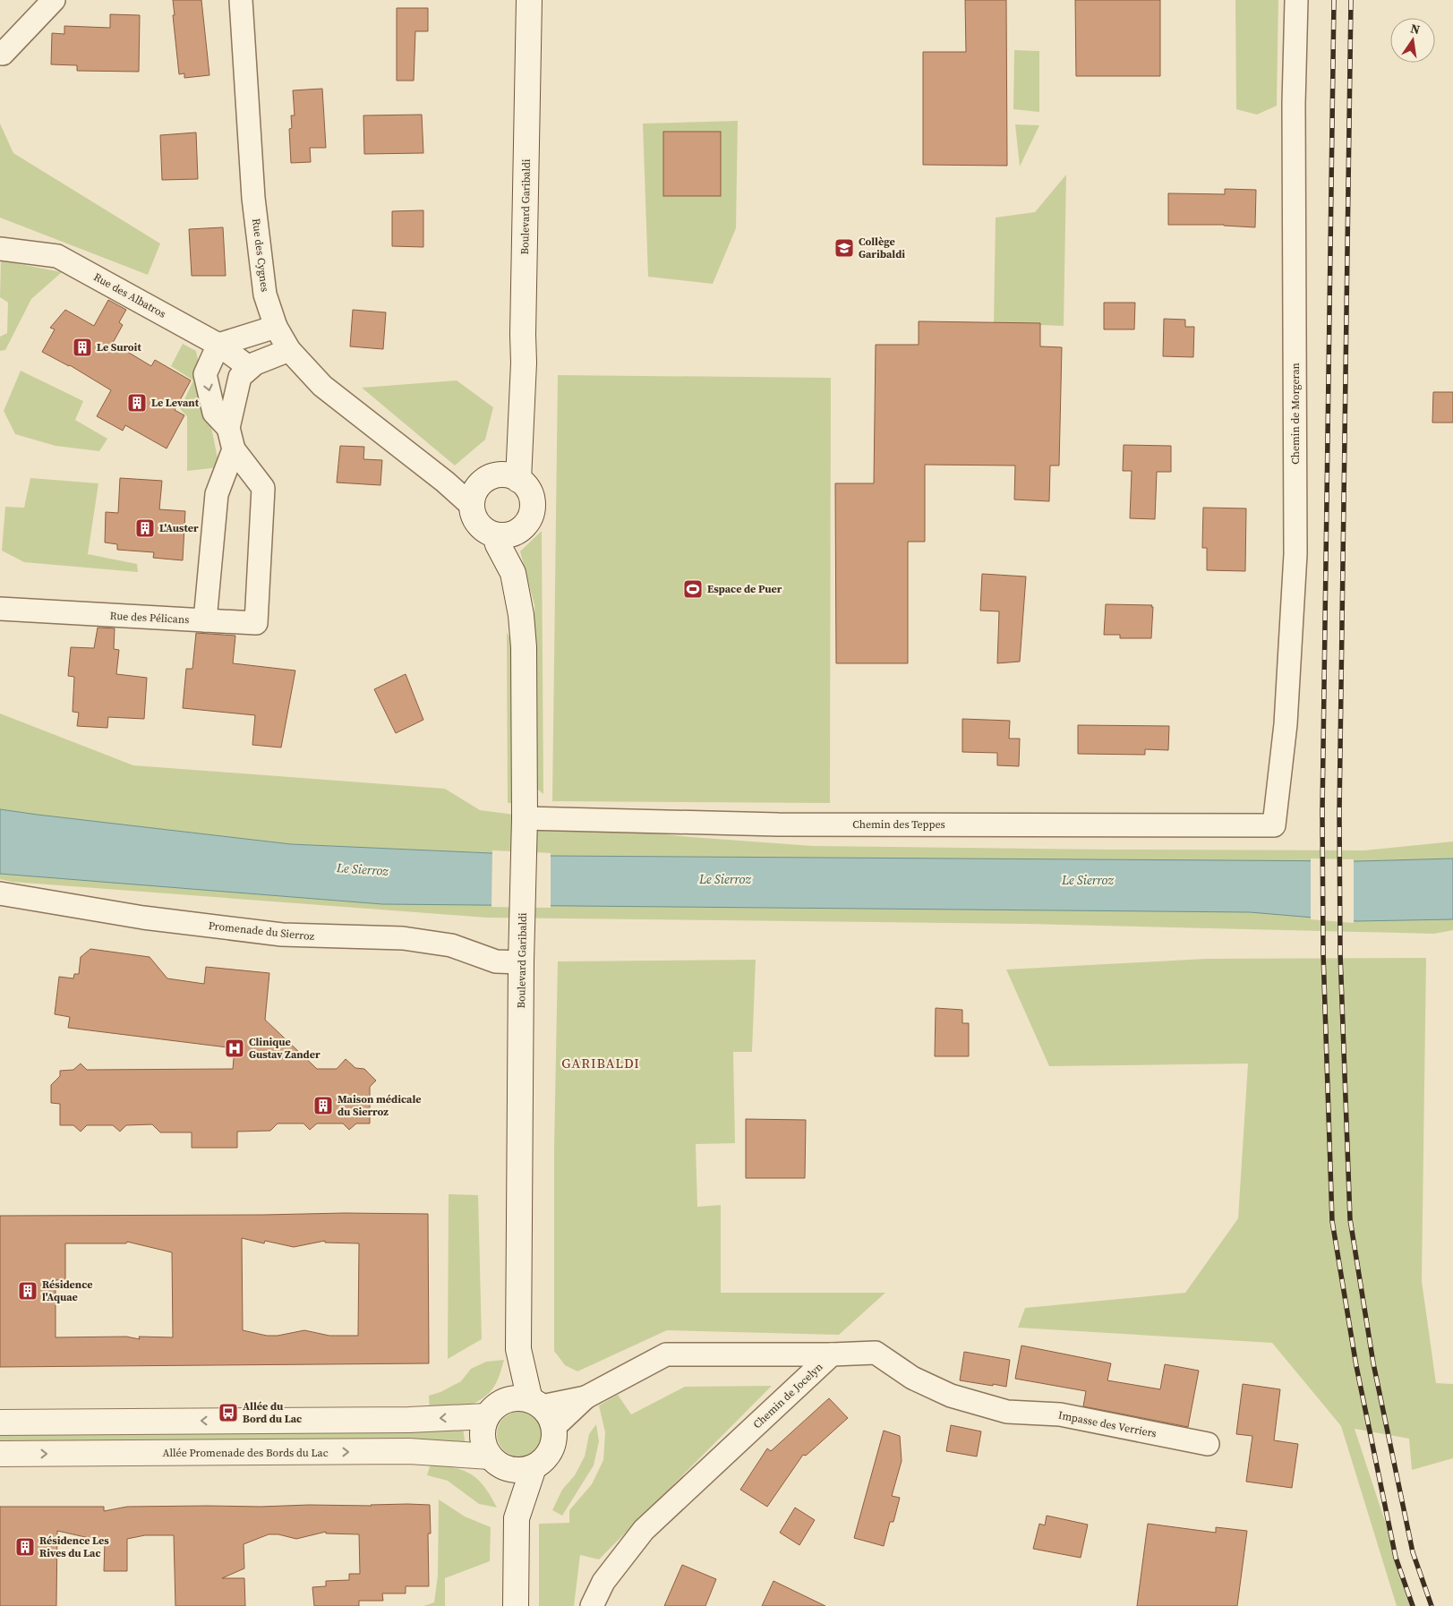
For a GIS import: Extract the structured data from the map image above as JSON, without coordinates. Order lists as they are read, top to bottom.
{
  "streets": {
    "main road": ["Boulevard Garibaldi", "Allée Promenade des Bords du Lac"],
    "street": [
      "Rue des Cygnes",
      "Rue des Albatros",
      "Chemin de Morgeran",
      "Rue des Pélicans",
      "Chemin des Teppes",
      "Promenade du Sierroz",
      "Chemin de Jocelyn",
      "Impasse des Verriers"
    ]
  },
  "crossings": [
    ["Boulevard Garibaldi", "Rue des Cygnes"],
    ["Boulevard Garibaldi", "Chemin des Teppes"],
    ["Boulevard Garibaldi", "Promenade du Sierroz"],
    ["Boulevard Garibaldi", "Chemin de Jocelyn"],
    ["Boulevard Garibaldi", "Allée Promenade des Bords du Lac"],
    ["Chemin de Morgeran", "Chemin des Teppes"],
    ["Chemin de Jocelyn", "Impasse des Verriers"],
    ["Chemin de Jocelyn", "Allée Promenade des Bords du Lac"]
  ],
  "districts": ["GARIBALDI"],
  "water": ["Le Sierroz"],
  "places": {
    "school or university": ["Collège Garibaldi"],
    "building": [
      "Le Suroit",
      "Le Levant",
      "L'Auster",
      "Maison médicale du Sierroz",
      "Résidence l'Aquae",
      "Résidence Les Rives du Lac"
    ],
    "sports": ["Espace de Puer"],
    "hospital": ["Clinique Gustav Zander"],
    "bus stop": ["Allée du Bord du Lac"]
  },
  "north": "top"
}
